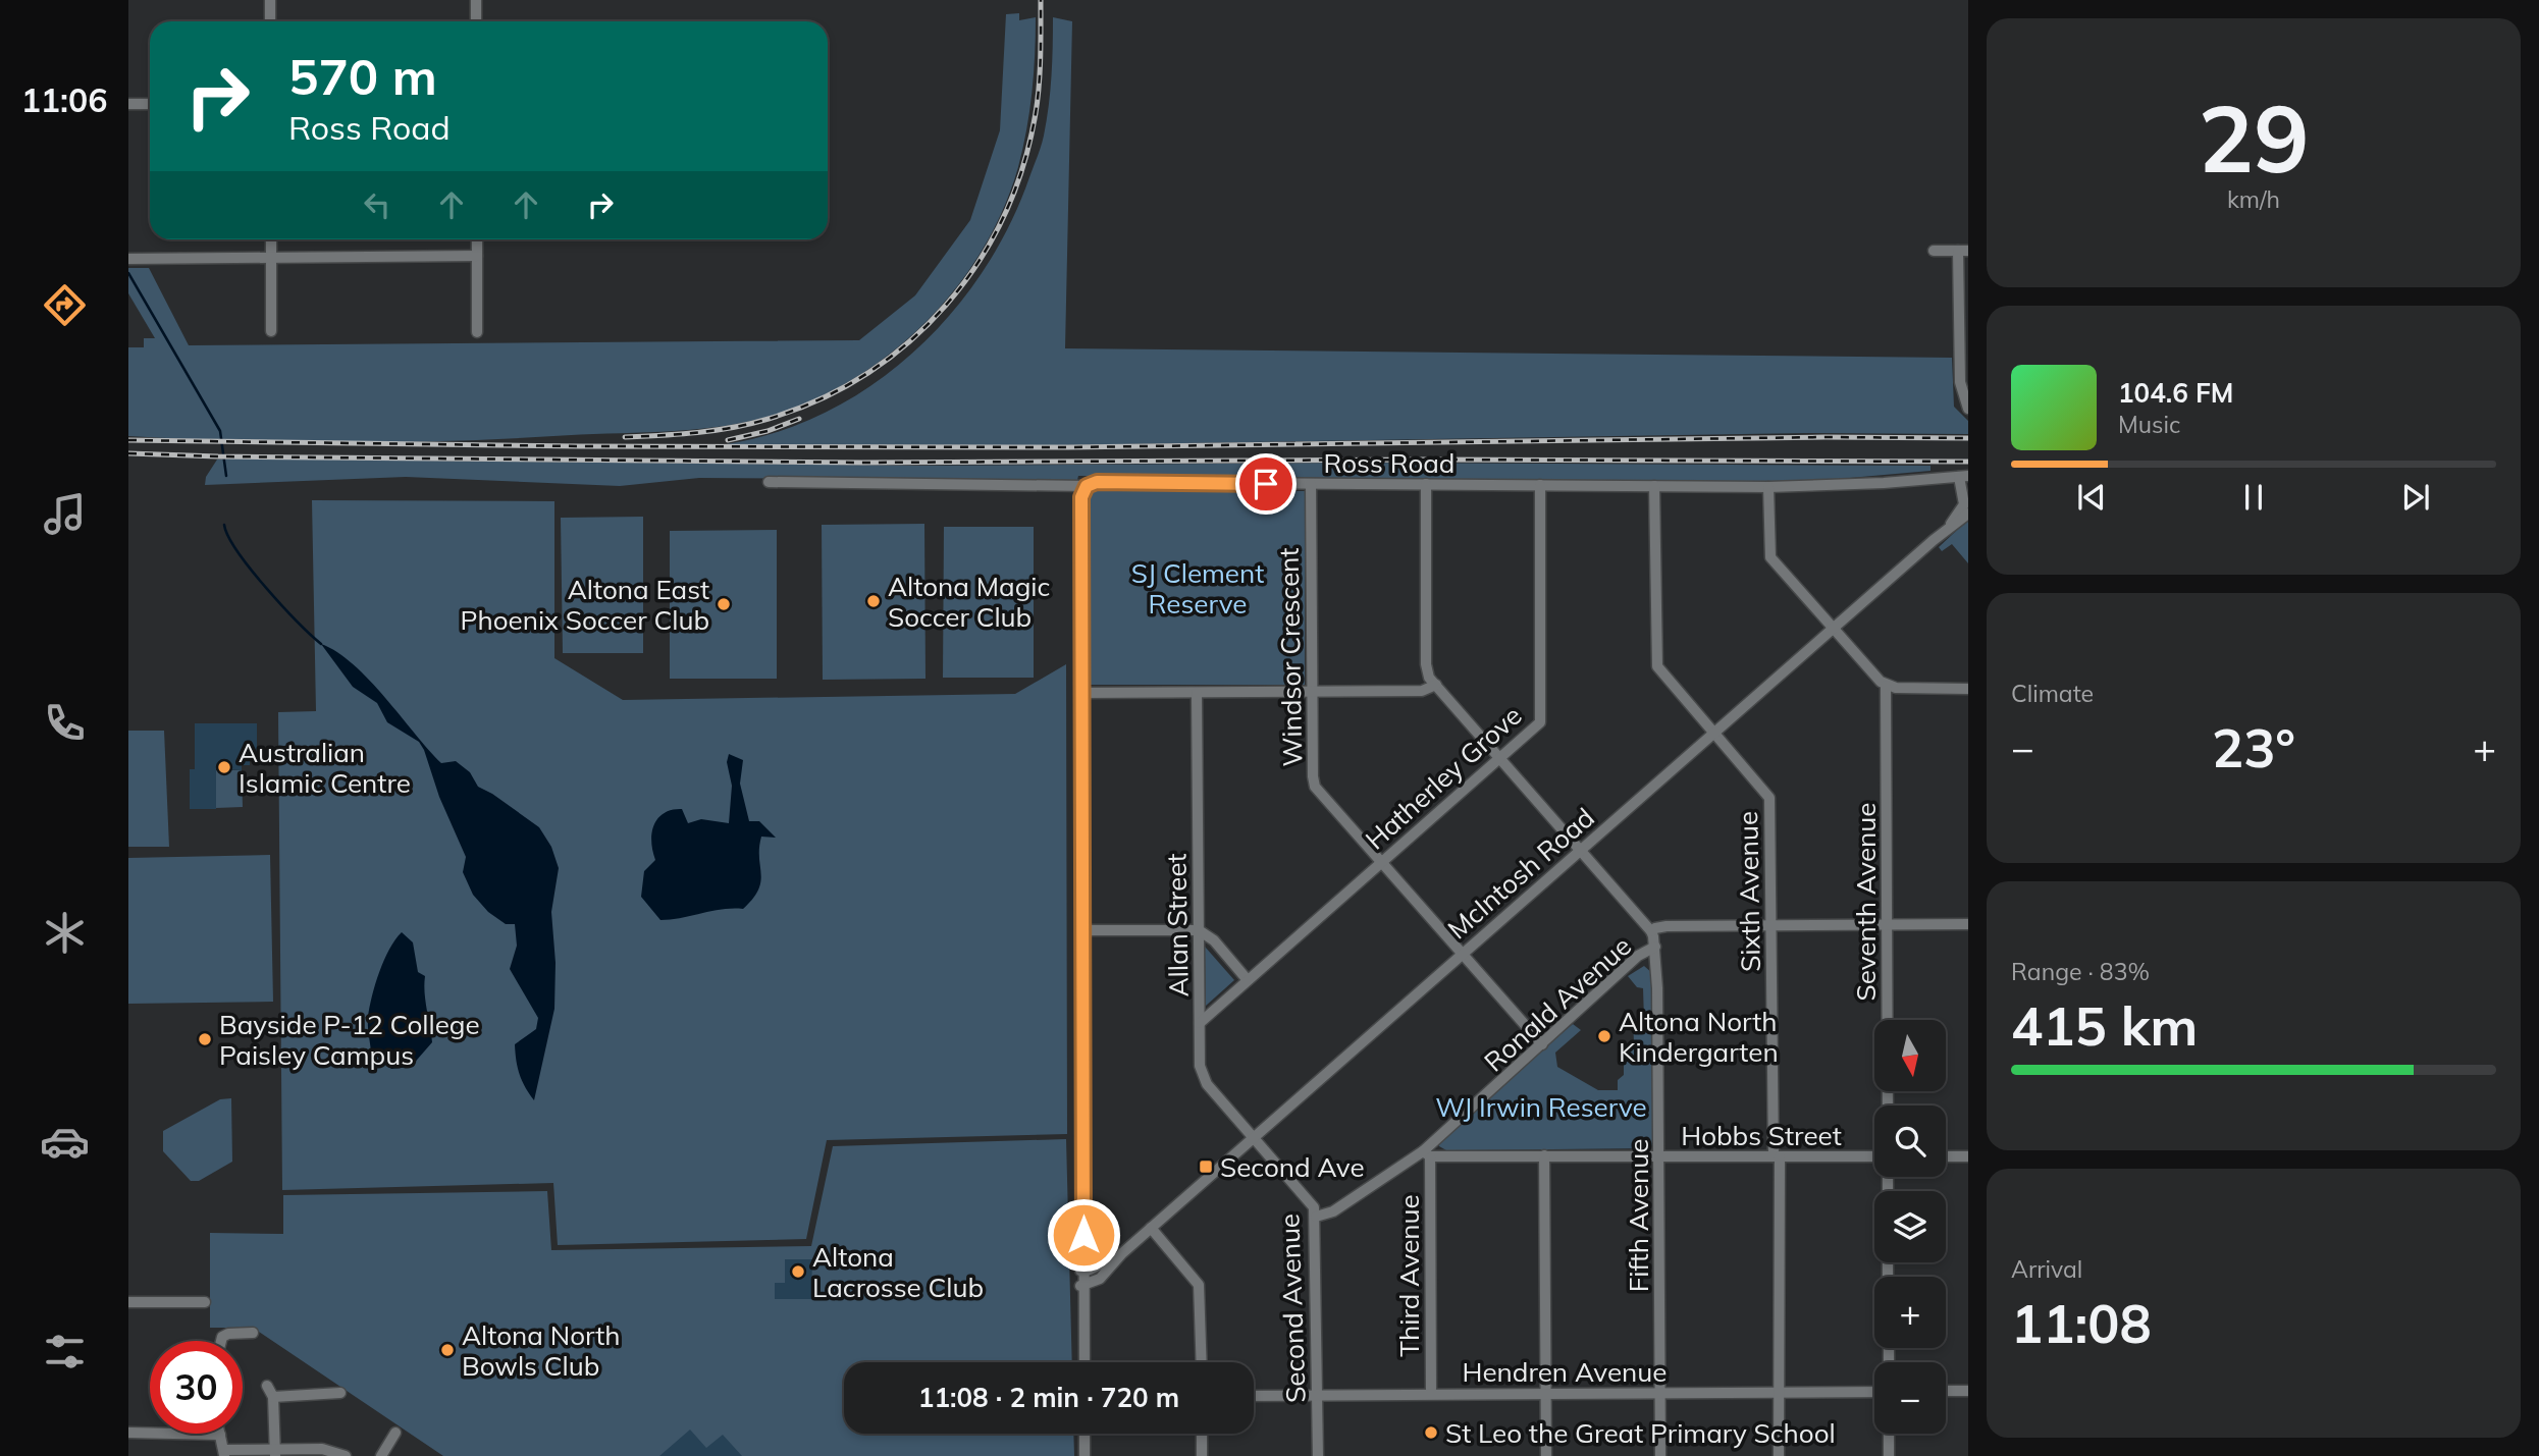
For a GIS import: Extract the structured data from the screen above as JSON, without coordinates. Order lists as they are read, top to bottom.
{
  "streets": {
    "street": [
      "Ross Road",
      "Windsor Crescent",
      "Hatherley Grove",
      "McIntosh Road",
      "Sixth Avenue",
      "Seventh Avenue",
      "Allan Street",
      "Ronald Avenue",
      "Hobbs Street",
      "Fifth Avenue",
      "Third Avenue",
      "Second Avenue",
      "Hendren Avenue"
    ]
  },
  "crossings": [
    ["Ross Road", "Windsor Crescent"],
    ["Ross Road", "Hatherley Grove"],
    ["Ross Road", "McIntosh Road"],
    ["Ross Road", "Sixth Avenue"],
    ["Windsor Crescent", "Hatherley Grove"],
    ["Windsor Crescent", "McIntosh Road"],
    ["Windsor Crescent", "Ronald Avenue"],
    ["Hatherley Grove", "Allan Street"],
    ["McIntosh Road", "Sixth Avenue"],
    ["McIntosh Road", "Allan Street"],
    ["McIntosh Road", "Second Avenue"],
    ["Sixth Avenue", "Hobbs Street"],
    ["Sixth Avenue", "Hendren Avenue"],
    ["Allan Street", "Second Avenue"],
    ["Ronald Avenue", "Hobbs Street"],
    ["Ronald Avenue", "Fifth Avenue"],
    ["Ronald Avenue", "Third Avenue"],
    ["Ronald Avenue", "Second Avenue"],
    ["Hobbs Street", "Fifth Avenue"],
    ["Hobbs Street", "Third Avenue"],
    ["Fifth Avenue", "Hendren Avenue"],
    ["Third Avenue", "Hendren Avenue"],
    ["Second Avenue", "Hendren Avenue"]
  ],
  "parks": ["SJ Clement Reserve", "WJ Irwin Reserve"],
  "places": {
    "other": [
      "Altona Magic Soccer Club",
      "Altona East Phoenix Soccer Club",
      "Australian Islamic Centre",
      "Altona North Kindergarten",
      "Bayside P-12 College Paisley Campus",
      "Altona Lacrosse Club",
      "Altona North Bowls Club",
      "St Leo the Great Primary School"
    ],
    "transit": ["Second Ave"]
  },
  "north": "bottom",
  "page": {
    "tabs": "11:06",
    "tile": [
      ["29", "km/h"],
      "Climate",
      ["Range · 83%", "415 km"],
      ["Arrival", "11:08"]
    ],
    "turn": ["570 m", "Ross Road"],
    "song": ["104.6 FM", "Music"],
    "heat": ["−", "23°", "+"],
    "map_buttons": ["+", "−"],
    "limit": "30",
    "trip": "11:08 · 2 min · 720 m"
  }
}
